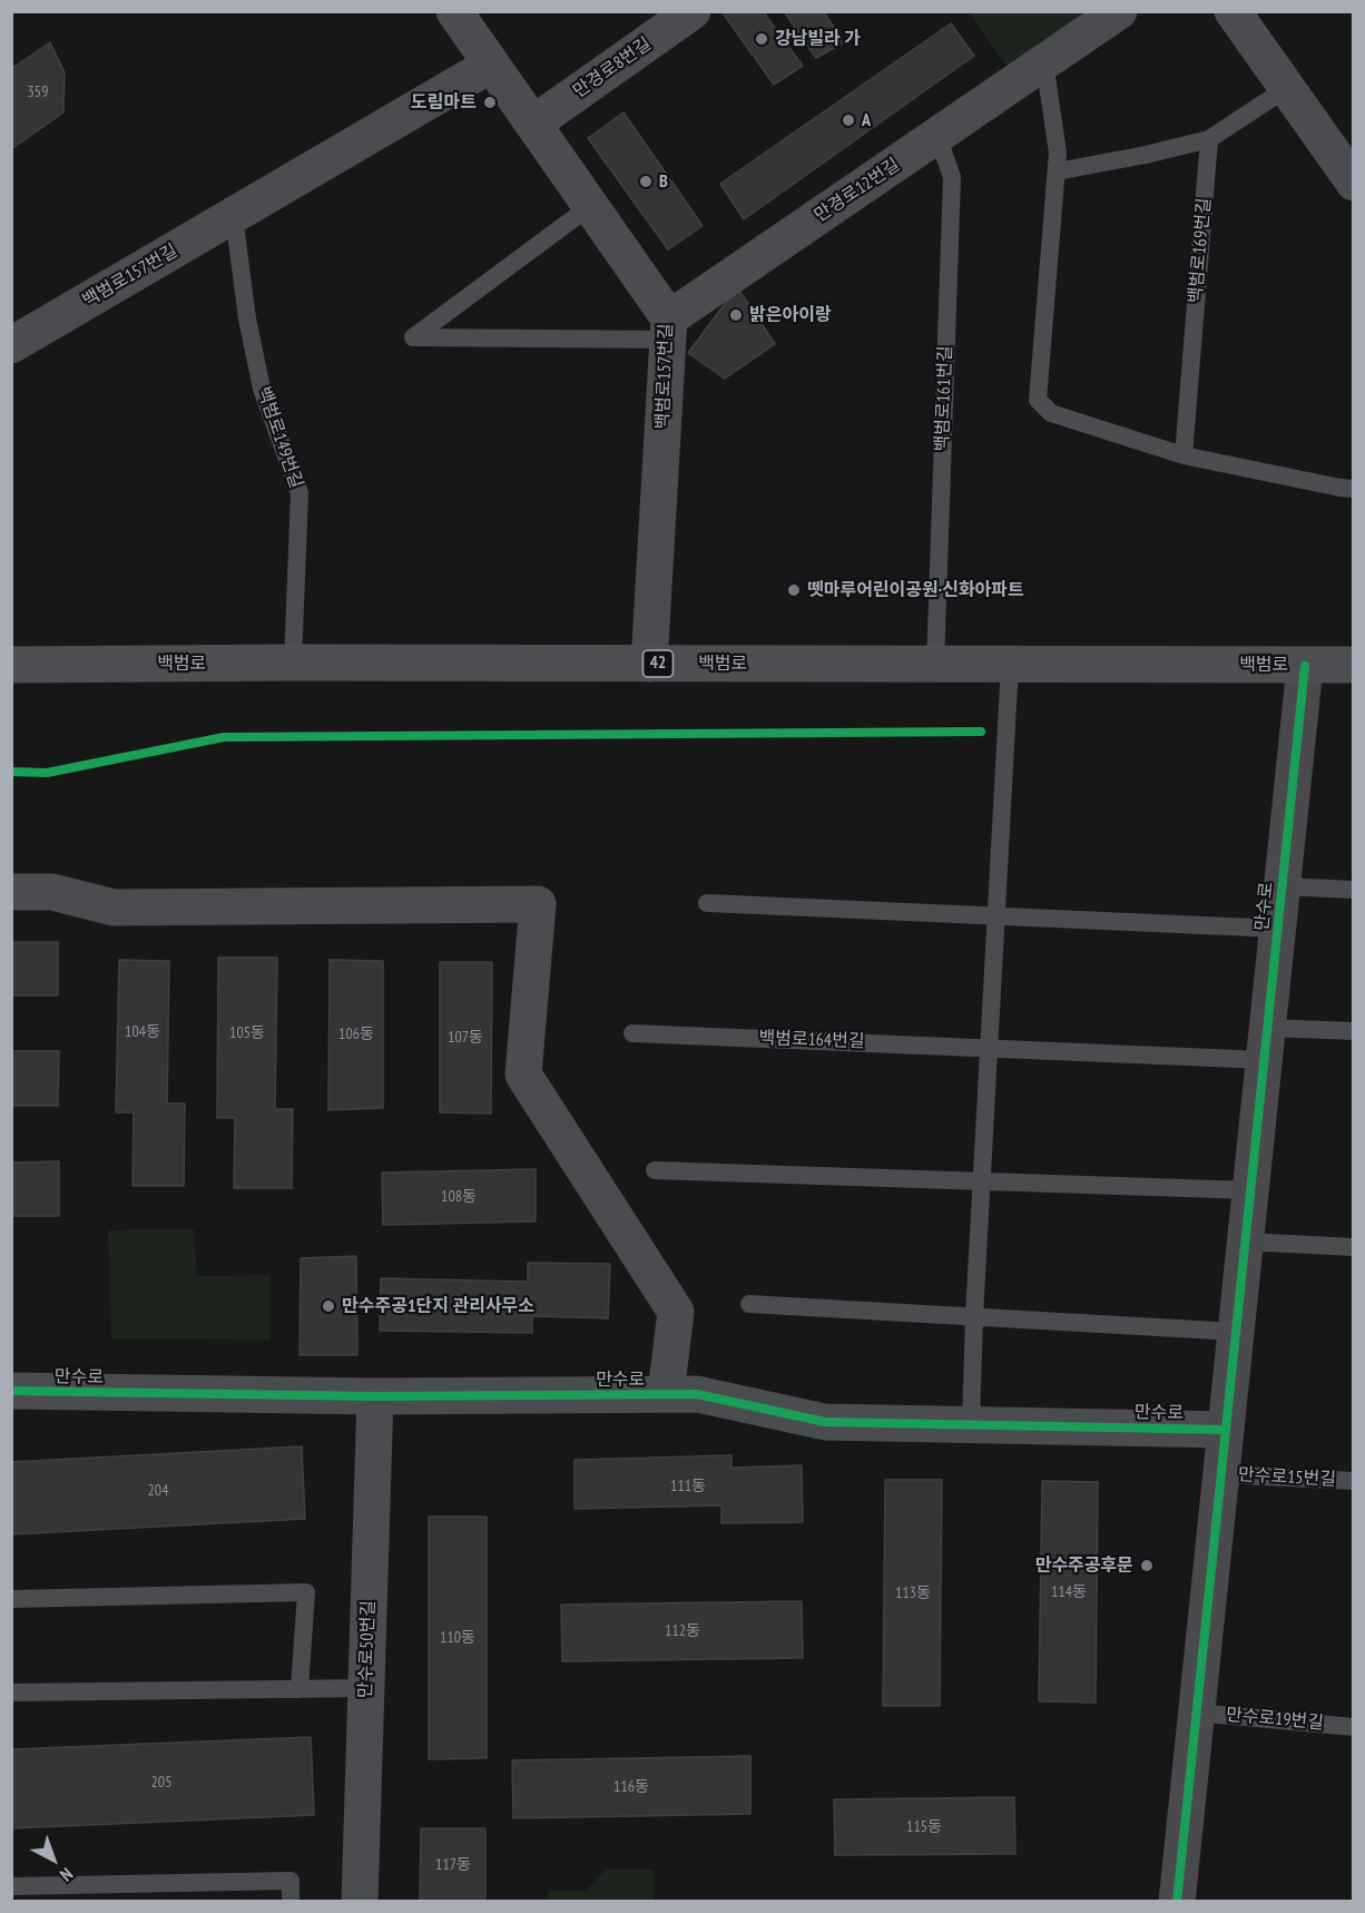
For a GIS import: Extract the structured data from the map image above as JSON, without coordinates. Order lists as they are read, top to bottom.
{
  "streets": {
    "main road": ["백범로", "42"],
    "street": [
      "만경로8번길",
      "만경로12번길",
      "백범로157번길",
      "만수로",
      "만수로50번길"
    ],
    "lane": [
      "백범로169번길",
      "백범로161번길",
      "백범로149번길",
      "백범로164번길",
      "만수로15번길",
      "만수로19번길"
    ]
  },
  "crossings": [
    ["만경로8번길", "백범로157번길"],
    ["만경로12번길", "백범로157번길"],
    ["만경로12번길", "백범로161번길"],
    ["백범로157번길", "백범로149번길"],
    ["백범로157번길", "백범로"],
    ["백범로161번길", "백범로"],
    ["백범로149번길", "백범로"],
    ["백범로", "만수로"],
    ["만수로", "만수로15번길"],
    ["만수로", "만수로50번길"],
    ["만수로", "만수로19번길"]
  ],
  "places": [
    "강남빌라 가",
    "도림마트",
    "A",
    "B",
    "밝은아이랑",
    "뗏마루어린이공원·신화아파트",
    "만수주공1단지 관리사무소",
    "만수주공후문"
  ],
  "house_numbers": [
    "359",
    "104동",
    "105동",
    "106동",
    "107동",
    "108동",
    "111동",
    "204",
    "114동",
    "113동",
    "112동",
    "110동",
    "205",
    "116동",
    "115동",
    "117동"
  ],
  "north": "bottom right"
}
